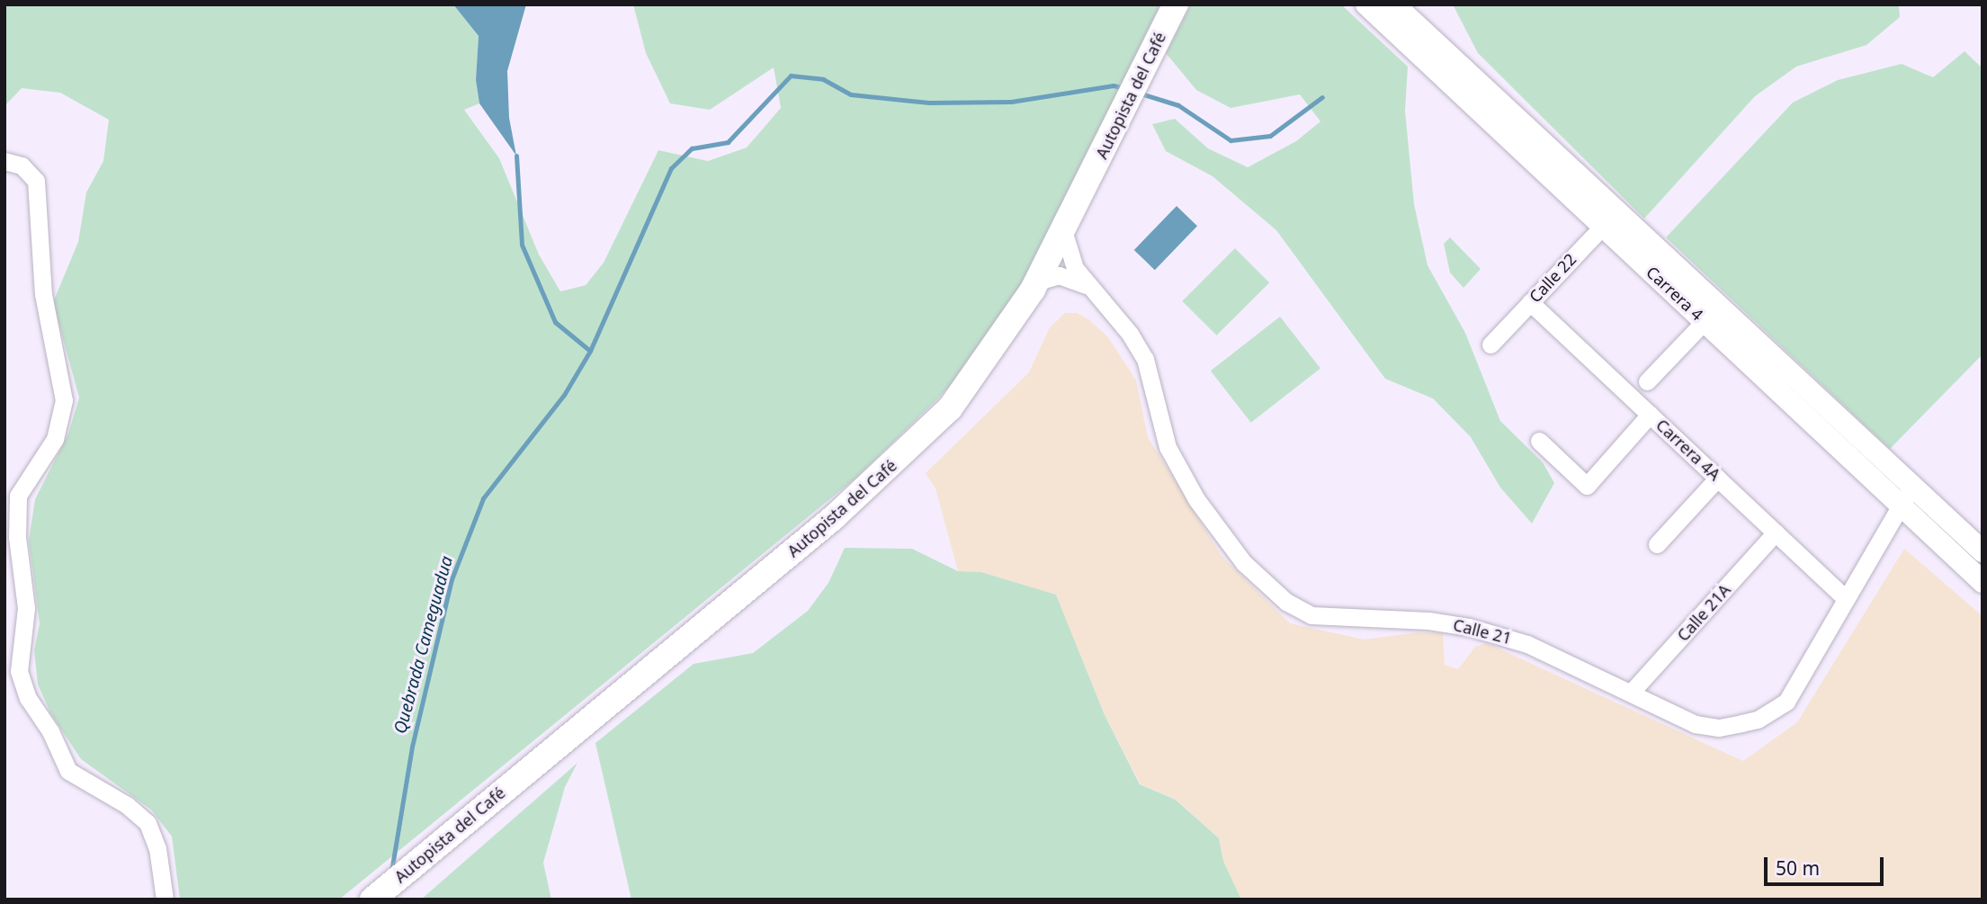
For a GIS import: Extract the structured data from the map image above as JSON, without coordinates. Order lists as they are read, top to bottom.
{
  "streets": {
    "highway": ["Autopista del Café"],
    "main road": ["Carrera 4"],
    "street": [
      "Calle 22",
      "Carrera 4A",
      "Calle 21A",
      "Calle 21"
    ]
  },
  "crossings": [
    ["Autopista del Café", "Calle 21"],
    ["Calle 22", "Carrera 4"],
    ["Calle 22", "Carrera 4A"],
    ["Carrera 4", "Calle 21"],
    ["Carrera 4A", "Calle 21A"],
    ["Carrera 4A", "Calle 21"],
    ["Calle 21A", "Calle 21"]
  ],
  "water": ["Quebrada Cameguadua"],
  "scale_bar": "50 m"
}
